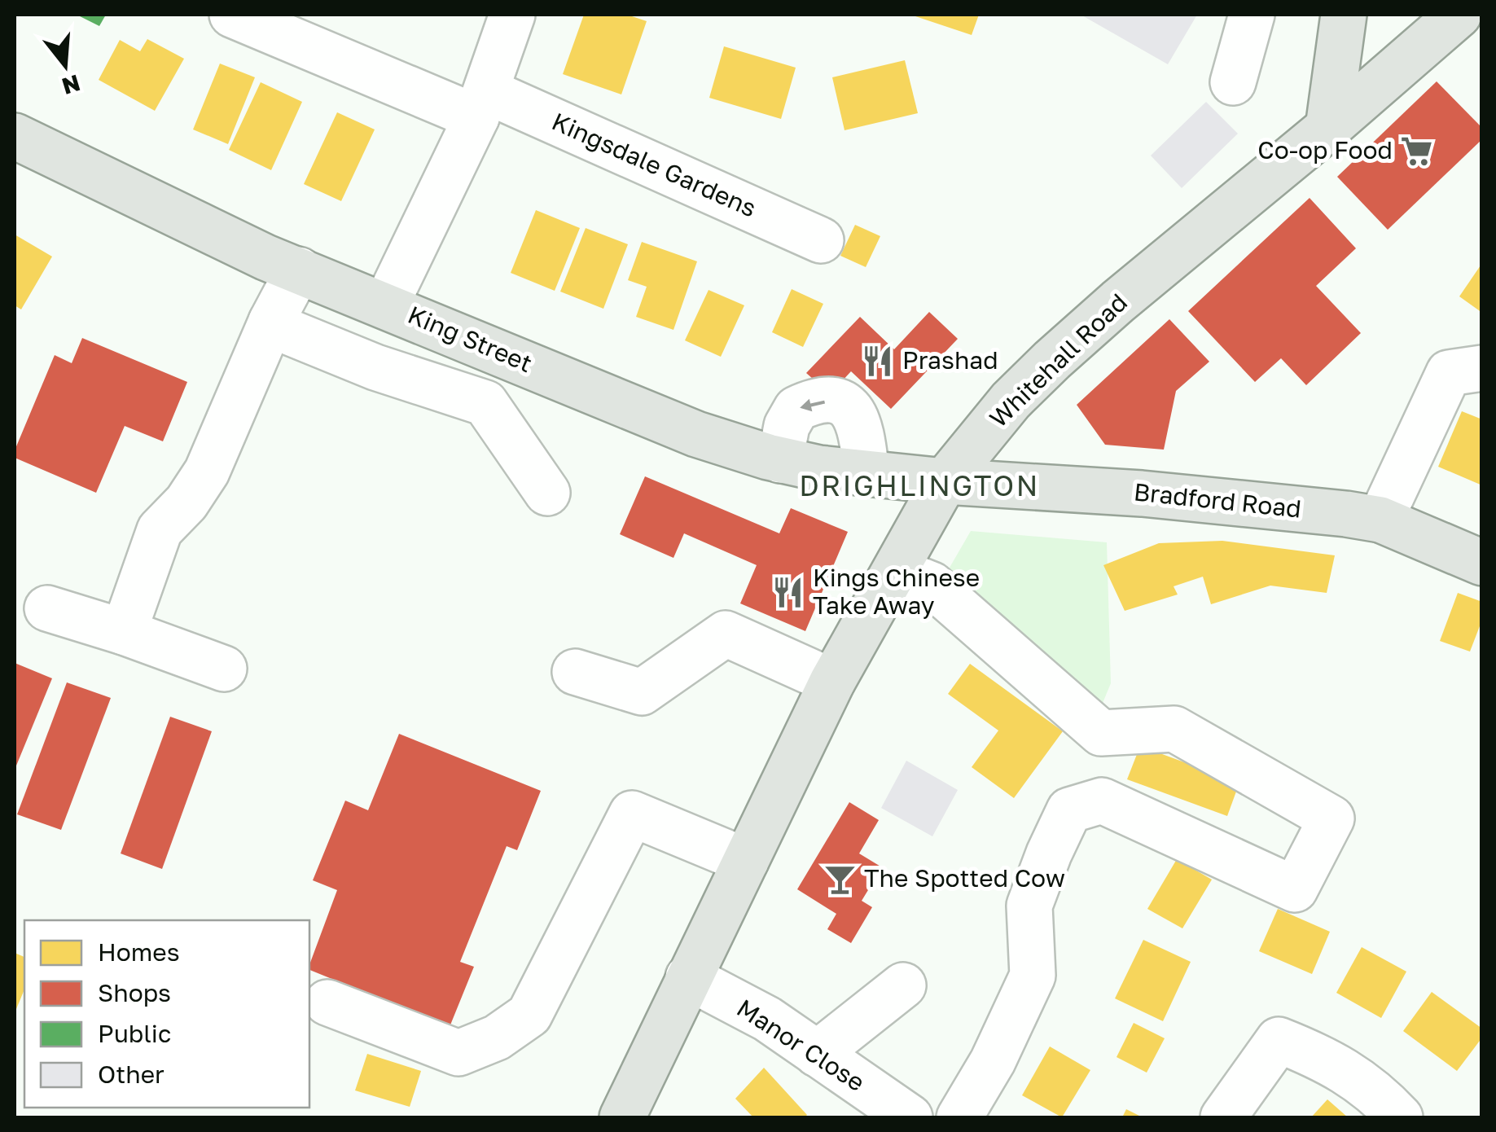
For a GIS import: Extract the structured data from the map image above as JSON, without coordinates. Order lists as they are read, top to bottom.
{
  "streets": {
    "main road": ["King Street", "Whitehall Road", "Bradford Road"],
    "street": ["Kingsdale Gardens", "Manor Close"]
  },
  "crossings": [
    ["King Street", "Whitehall Road"],
    ["King Street", "Bradford Road"],
    ["Whitehall Road", "Bradford Road"],
    ["Whitehall Road", "Manor Close"]
  ],
  "districts": ["DRIGHLINGTON"],
  "places": {
    "supermarket": ["Co-op Food"],
    "restaurant": ["Prashad", "Kings Chinese Take Away"],
    "bar": ["The Spotted Cow"]
  },
  "legend": [
    "Homes",
    "Shops",
    "Public",
    "Other"
  ],
  "north": "bottom"
}
